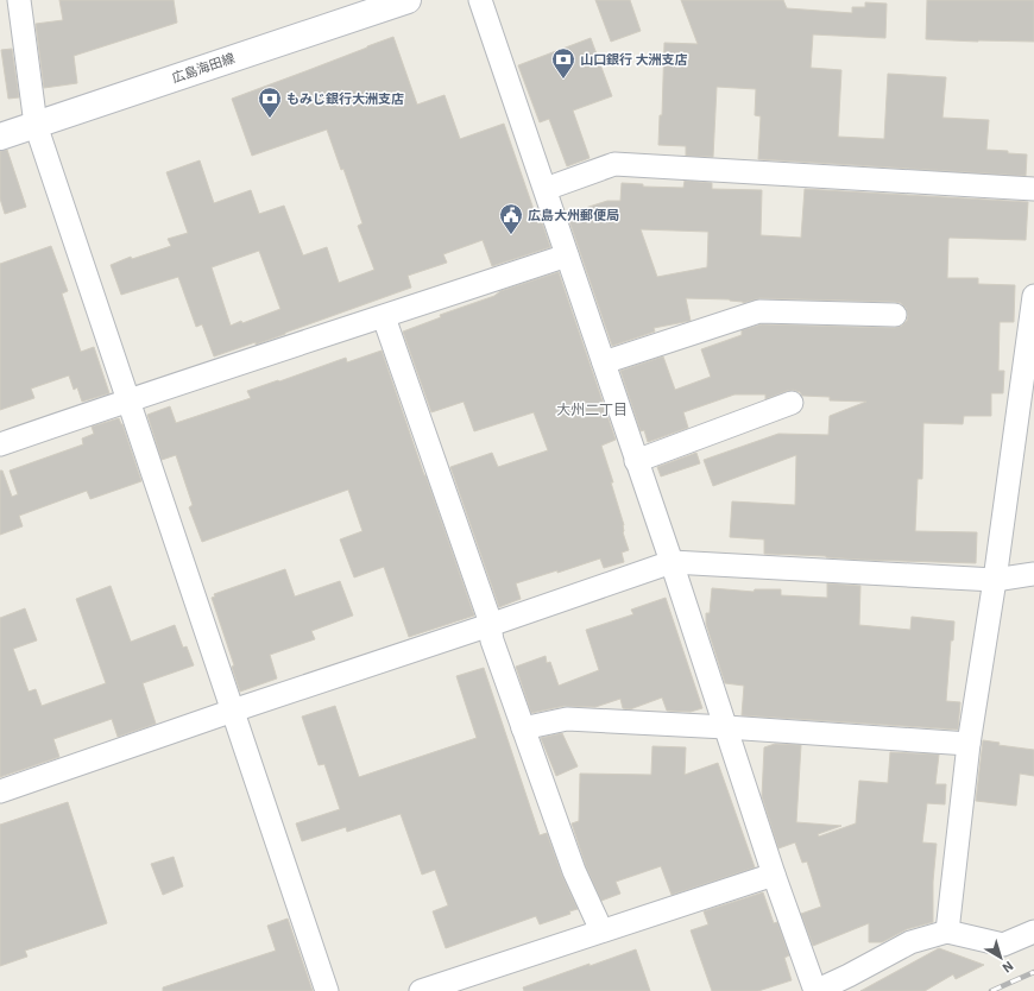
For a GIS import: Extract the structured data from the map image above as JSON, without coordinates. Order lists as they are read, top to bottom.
{
  "streets": {
    "main road": ["広島海田線"]
  },
  "districts": ["大州二丁目"],
  "places": {
    "bank": ["山口銀行 大洲支店", "もみじ銀行大洲支店"],
    "public building": ["広島大州郵便局"]
  },
  "north": "bottom right"
}
